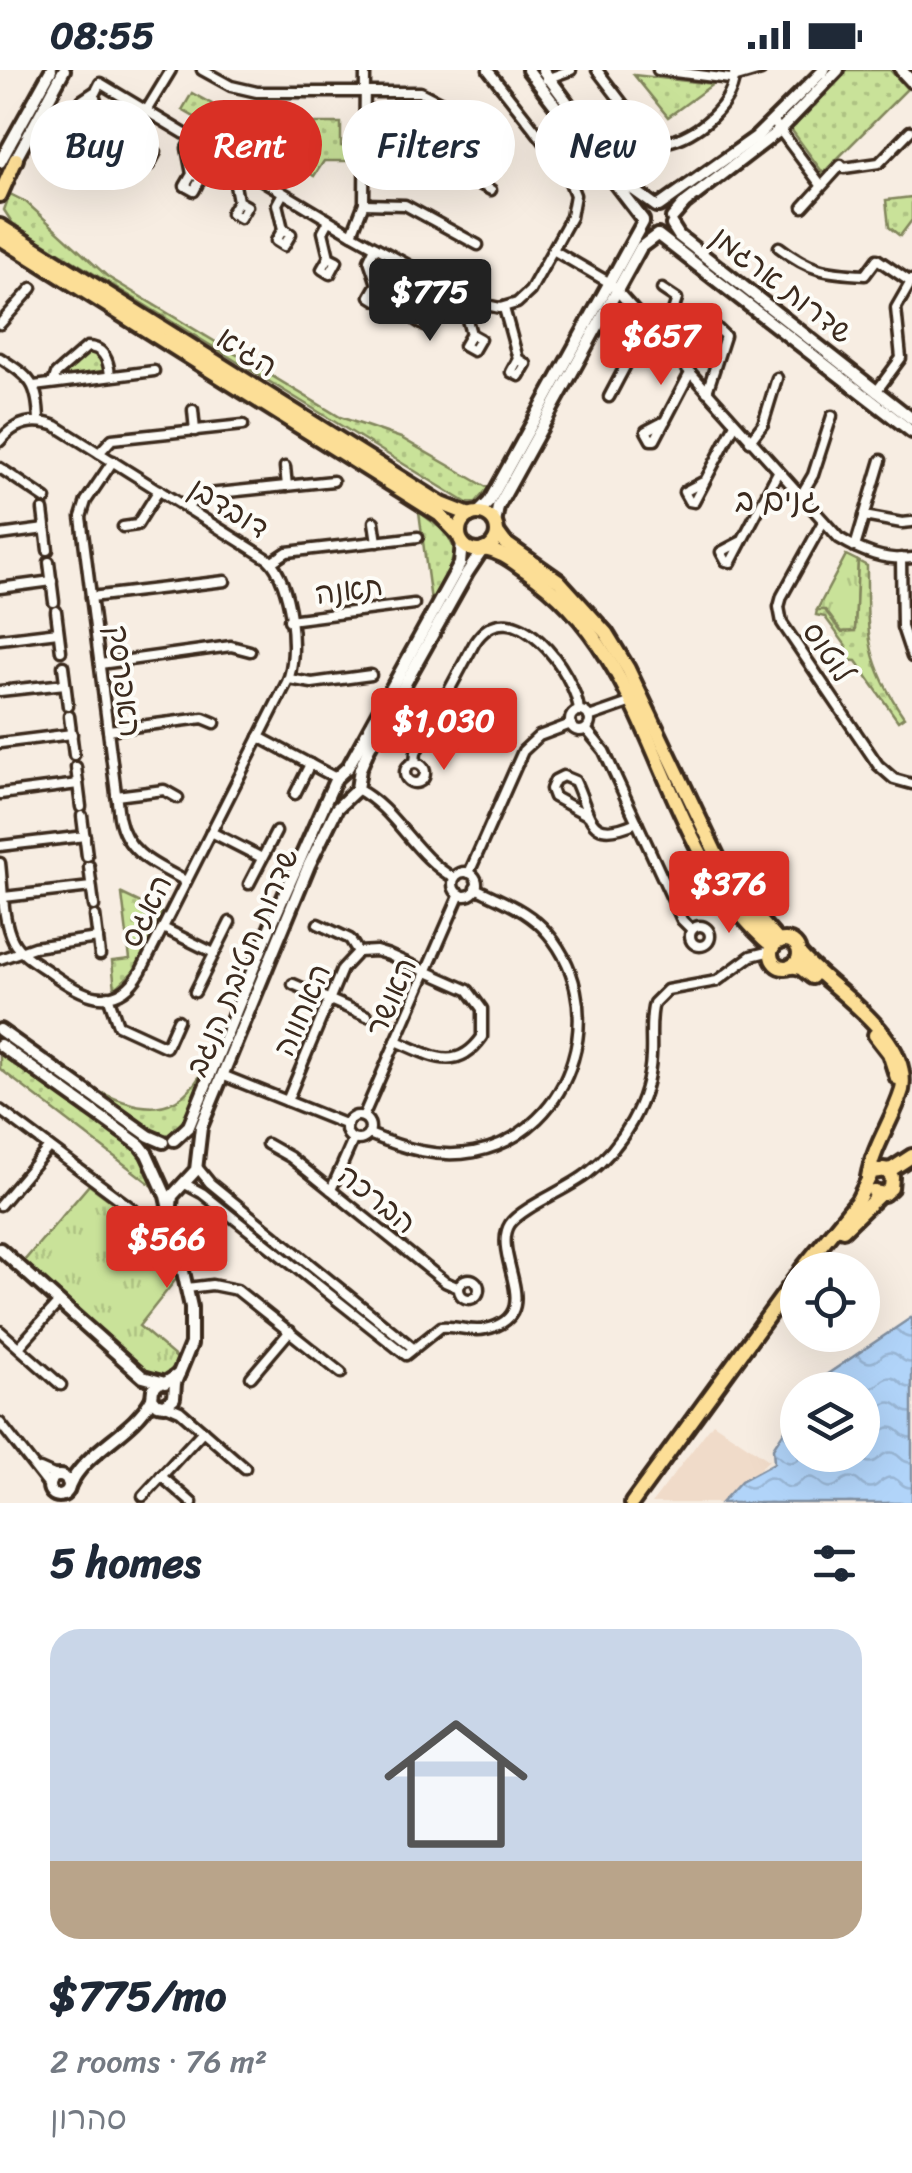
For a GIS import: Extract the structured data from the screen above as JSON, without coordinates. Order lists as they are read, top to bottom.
{
  "streets": {
    "highway": ["הגיא"],
    "street": [
      "שדרות ארגמן",
      "דובדבן",
      "תאנה",
      "לוטוס",
      "האפרסק",
      "האגס",
      "שדרות חטיבת הנגב",
      "האושר",
      "האחווה",
      "הברכה"
    ]
  },
  "crossings": [
    ["הגיא", "שדרות חטיבת הנגב"],
    ["דובדבן", "תאנה"],
    ["דובדבן", "האפרסק"],
    ["דובדבן", "האגס"],
    ["האפרסק", "האגס"],
    ["האושר", "האחווה"]
  ],
  "districts": ["גנים ב"],
  "page": {
    "status": "08:55",
    "chip": [
      "Buy",
      "Rent",
      "Filters",
      "New"
    ],
    "price": [
      "$775",
      "$657",
      "$1,030",
      "$376",
      "$566"
    ],
    "heading": "5 homes",
    "list": [
      {
        "name": "$775/mo",
        "note": "2 rooms · 76 m² · סהרון"
      }
    ]
  }
}
